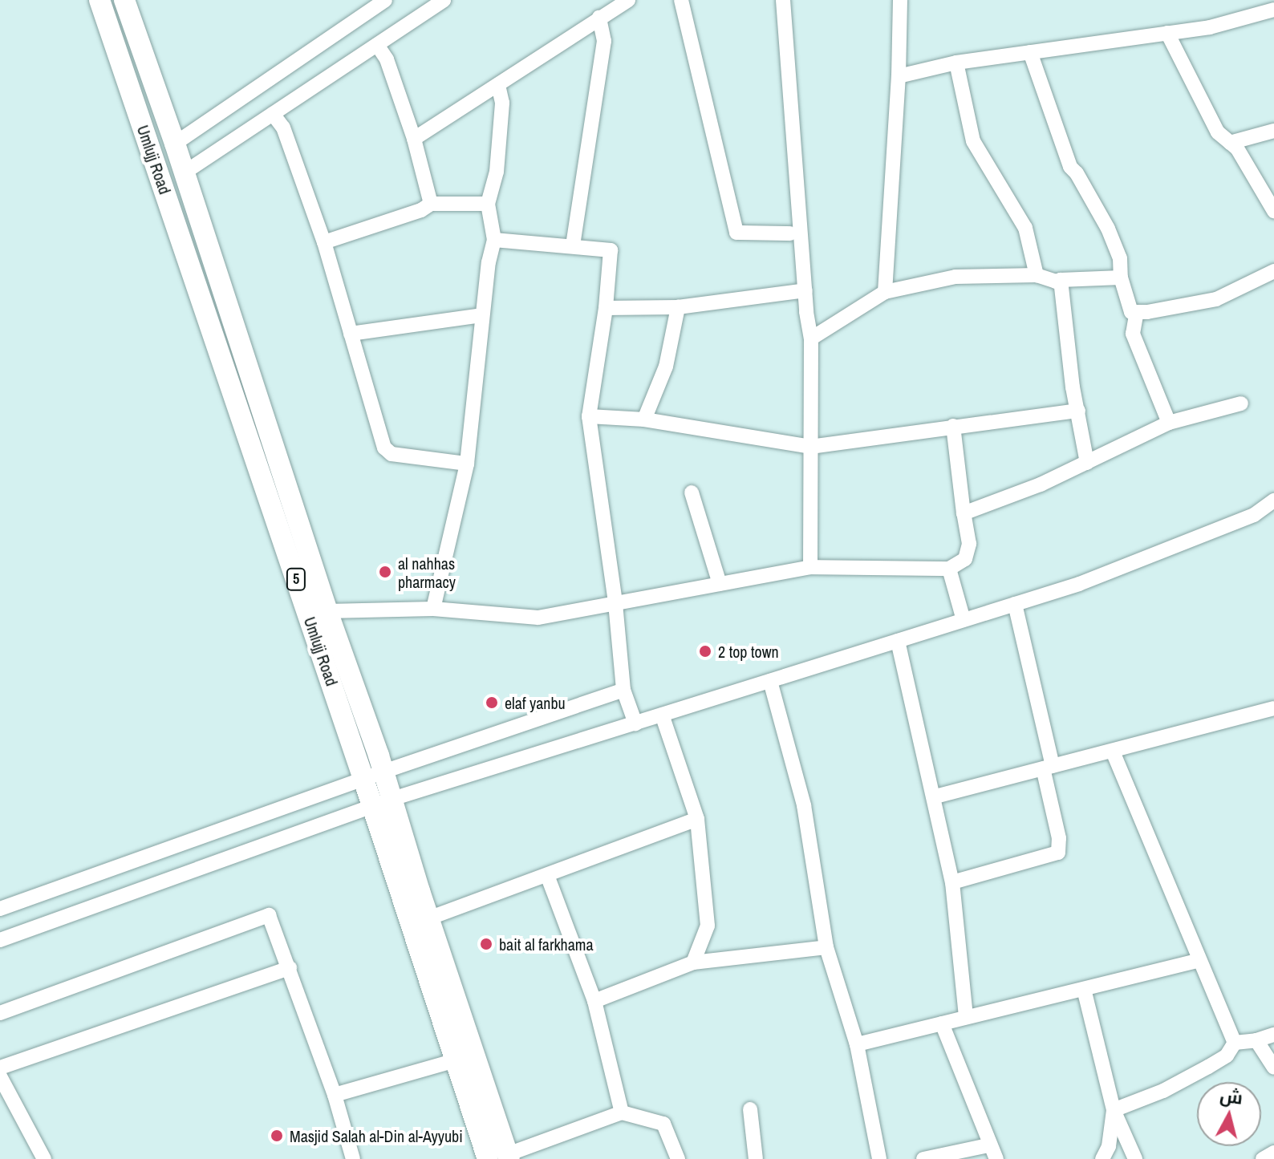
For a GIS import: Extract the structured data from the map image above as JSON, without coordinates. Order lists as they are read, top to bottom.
{
  "streets": {
    "highway": ["Umlujj Road", "5"]
  },
  "places": [
    "al nahhas pharmacy",
    "2 top town",
    "elaf yanbu",
    "bait al farkhama",
    "Masjid Salah al-Din al-Ayyubi"
  ],
  "north": "top"
}
